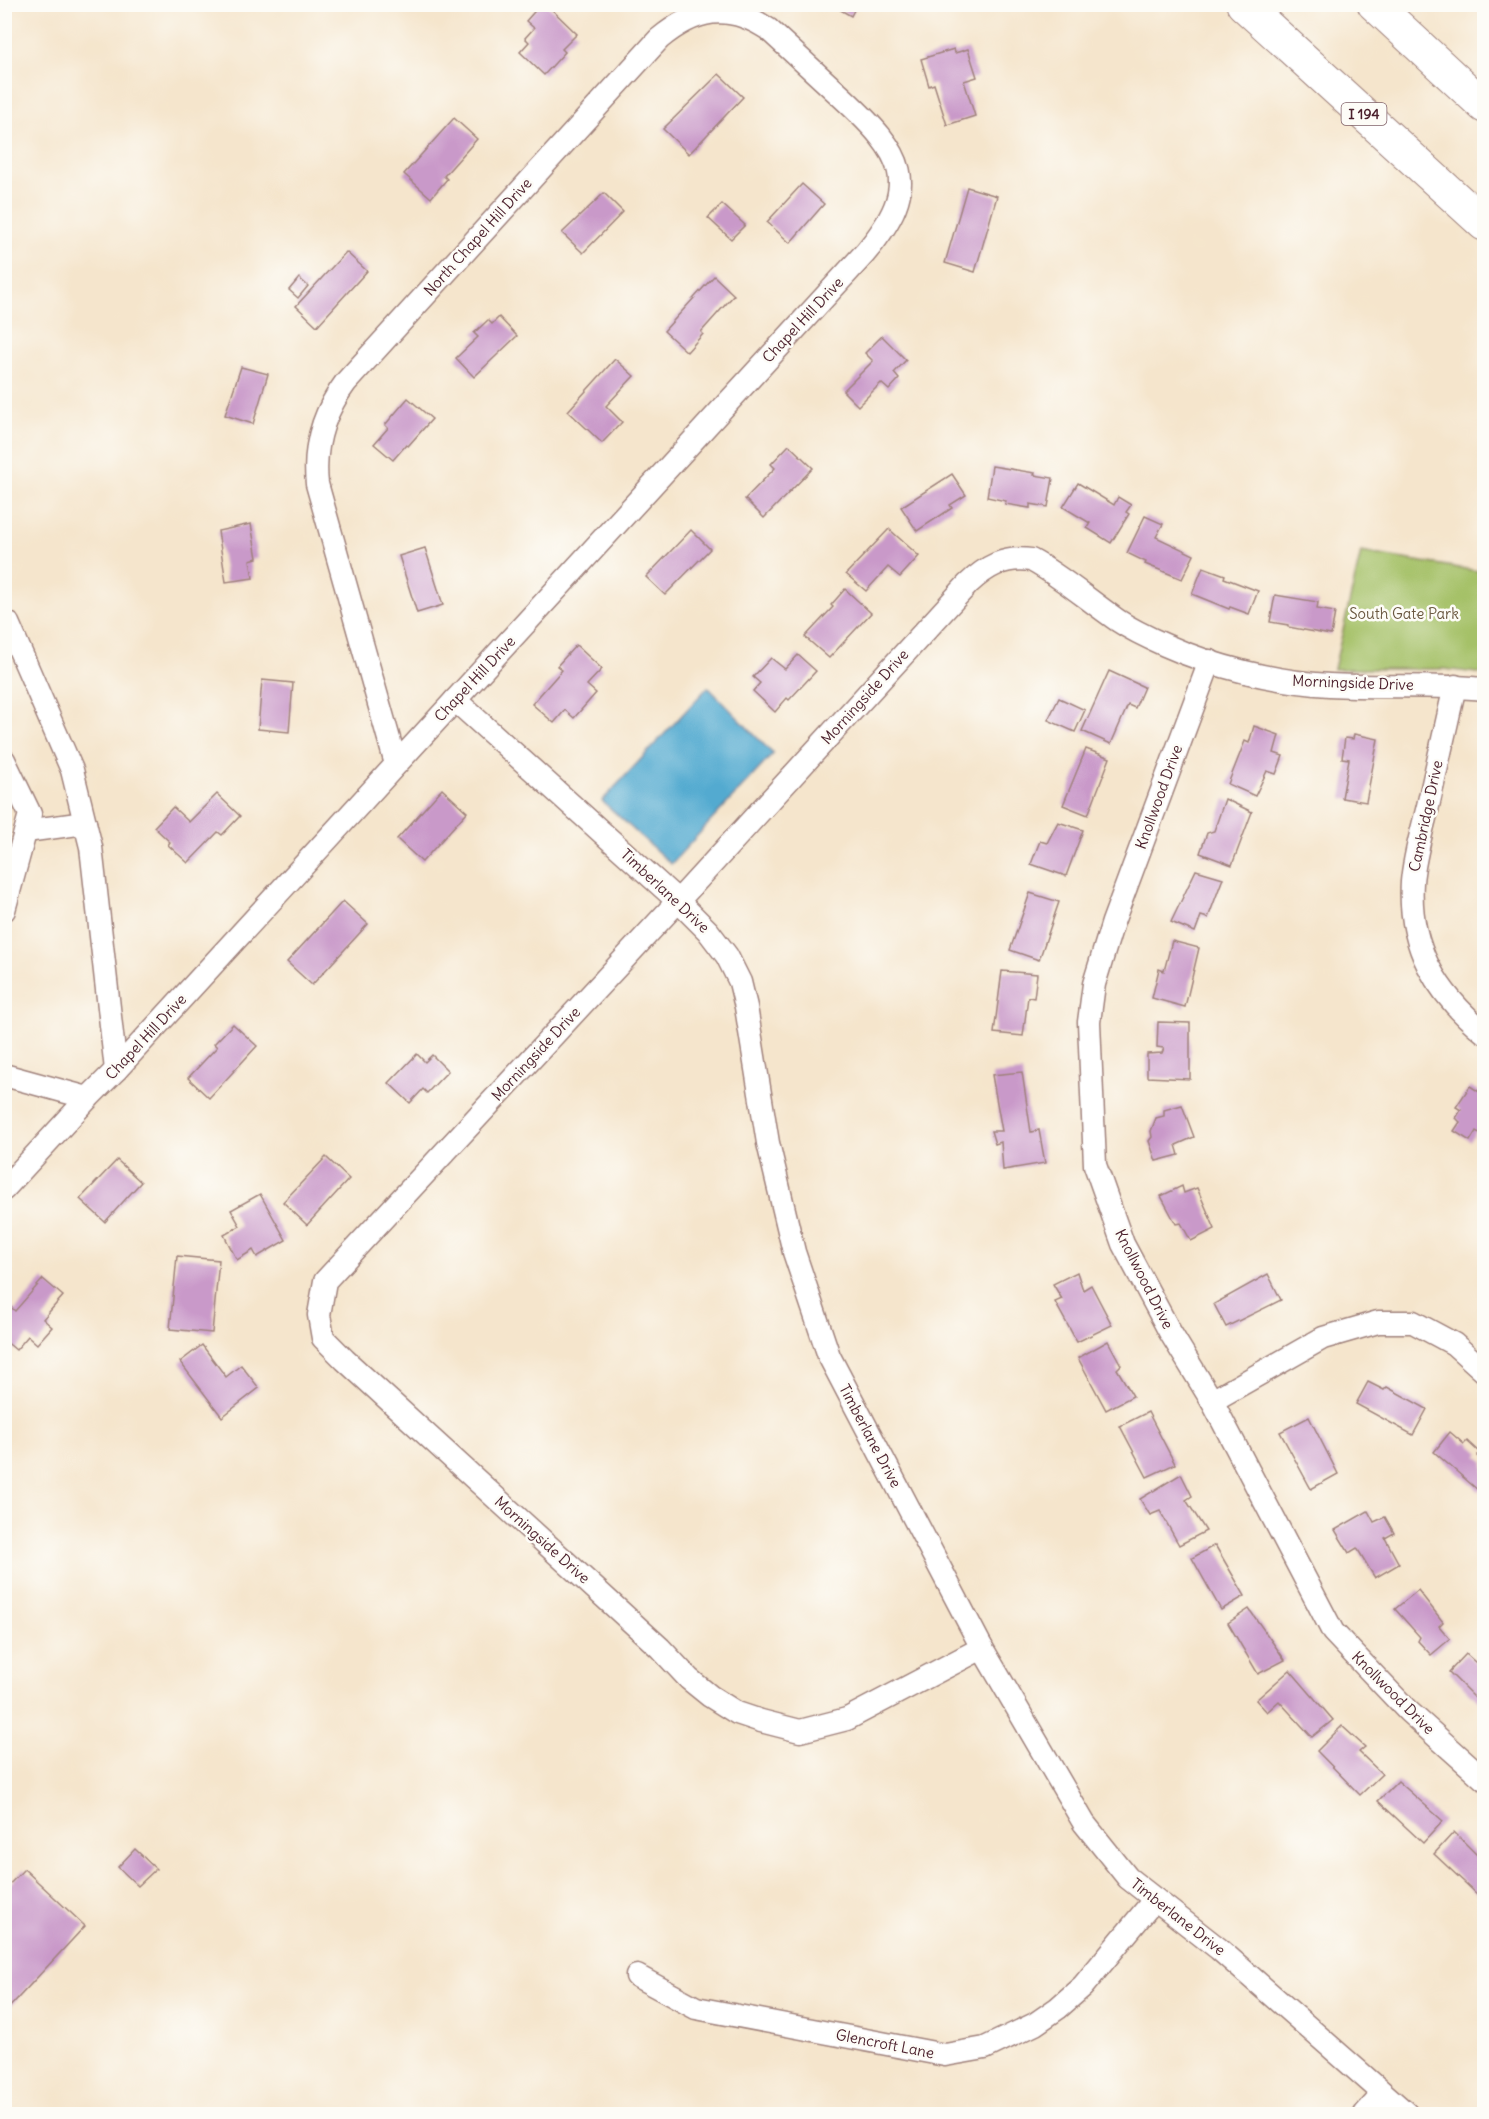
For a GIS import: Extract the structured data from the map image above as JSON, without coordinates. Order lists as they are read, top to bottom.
{
  "streets": {
    "highway": ["I 194"],
    "street": [
      "North Chapel Hill Drive",
      "Chapel Hill Drive",
      "Morningside Drive",
      "Knollwood Drive",
      "Cambridge Drive",
      "Timberlane Drive",
      "Glencroft Lane"
    ]
  },
  "crossings": [
    ["North Chapel Hill Drive", "Chapel Hill Drive"],
    ["Chapel Hill Drive", "Timberlane Drive"],
    ["Morningside Drive", "Knollwood Drive"],
    ["Morningside Drive", "Cambridge Drive"],
    ["Morningside Drive", "Timberlane Drive"],
    ["Timberlane Drive", "Glencroft Lane"]
  ],
  "parks": ["South Gate Park"]
}
